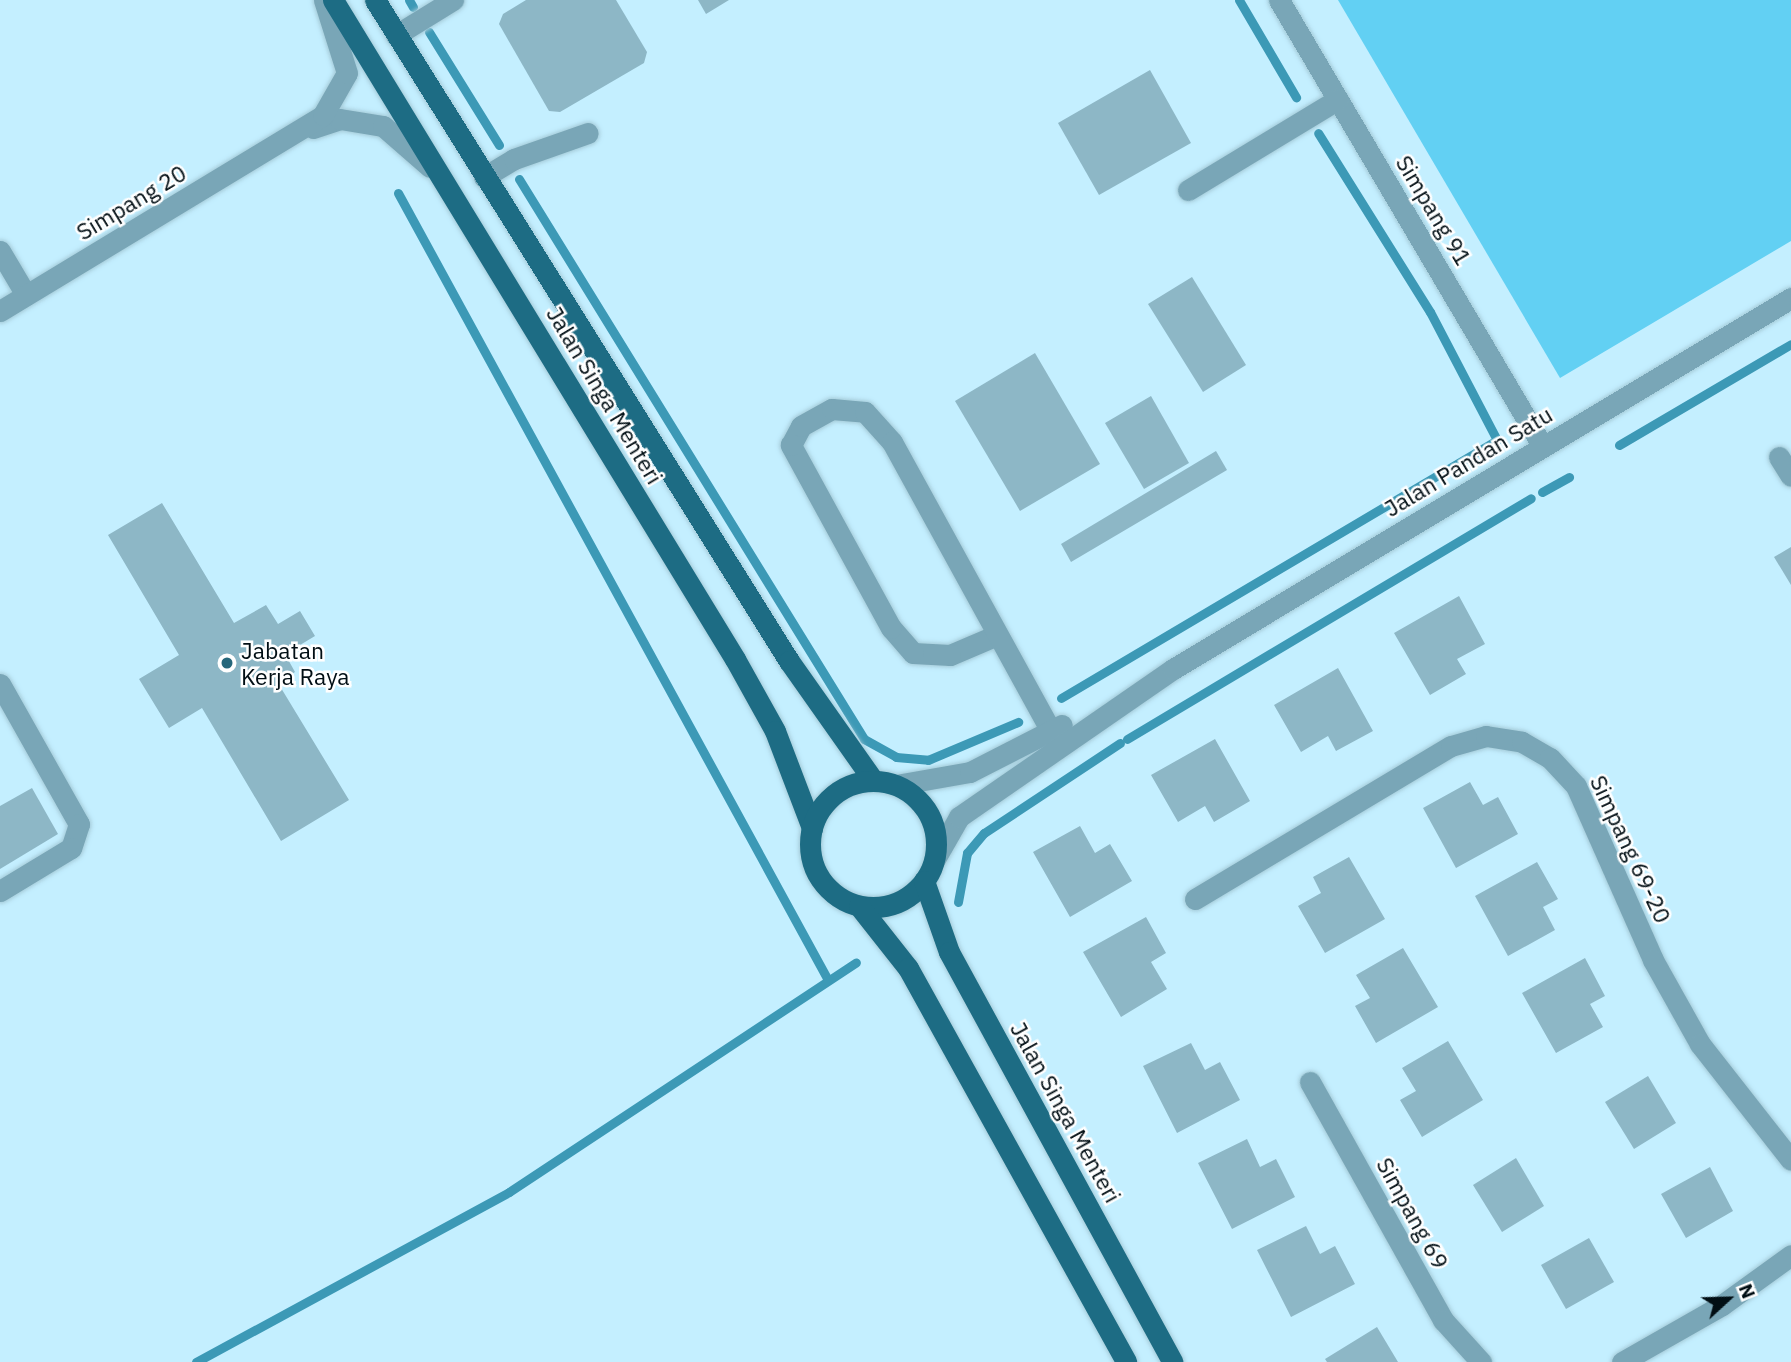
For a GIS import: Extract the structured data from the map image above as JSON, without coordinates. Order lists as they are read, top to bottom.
{
  "streets": {
    "main road": ["Jalan Singa Menteri"],
    "street": [
      "Simpang 20",
      "Simpang 91",
      "Jalan Pandan Satu",
      "Simpang 69-20",
      "Simpang 69"
    ]
  },
  "crossings": [
    ["Simpang 91", "Jalan Pandan Satu"],
    ["Jalan Singa Menteri", "Jalan Pandan Satu"]
  ],
  "places": ["Jabatan Kerja Raya"],
  "north": "right"
}
